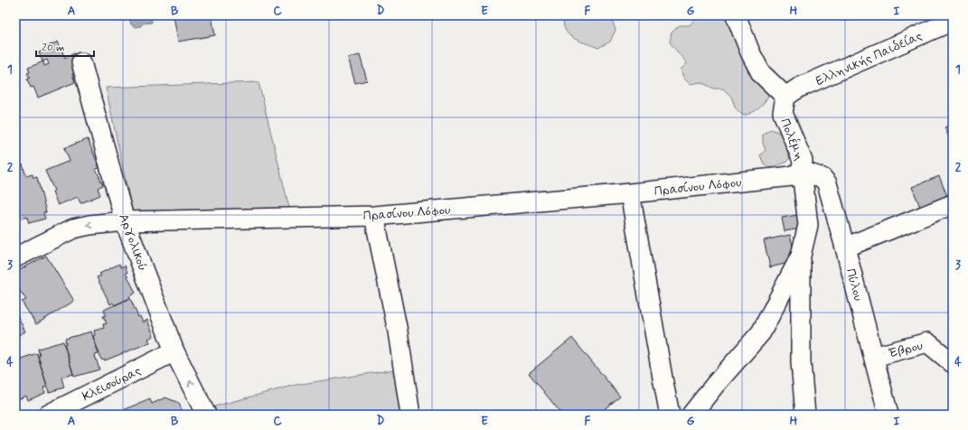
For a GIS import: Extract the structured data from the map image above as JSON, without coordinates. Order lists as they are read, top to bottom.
{
  "streets": {
    "street": [
      "Ελληνικής Παιδείας",
      "Πολέμη",
      "Πρασίνου Λόφου",
      "Αργολικού",
      "Πύλου",
      "Έβρου",
      "Κλεισούρας"
    ]
  },
  "crossings": [
    ["Ελληνικής Παιδείας", "Πολέμη"],
    ["Πολέμη", "Πρασίνου Λόφου"],
    ["Πολέμη", "Πύλου"],
    ["Πρασίνου Λόφου", "Αργολικού"],
    ["Πρασίνου Λόφου", "Πύλου"],
    ["Αργολικού", "Κλεισούρας"],
    ["Πύλου", "Έβρου"]
  ],
  "scale_bar": "20 m",
  "grid": {
    "columns": [
      "A",
      "B",
      "C",
      "D",
      "E",
      "F",
      "G",
      "H",
      "I"
    ],
    "rows": [
      "1",
      "2",
      "3",
      "4"
    ]
  }
}
